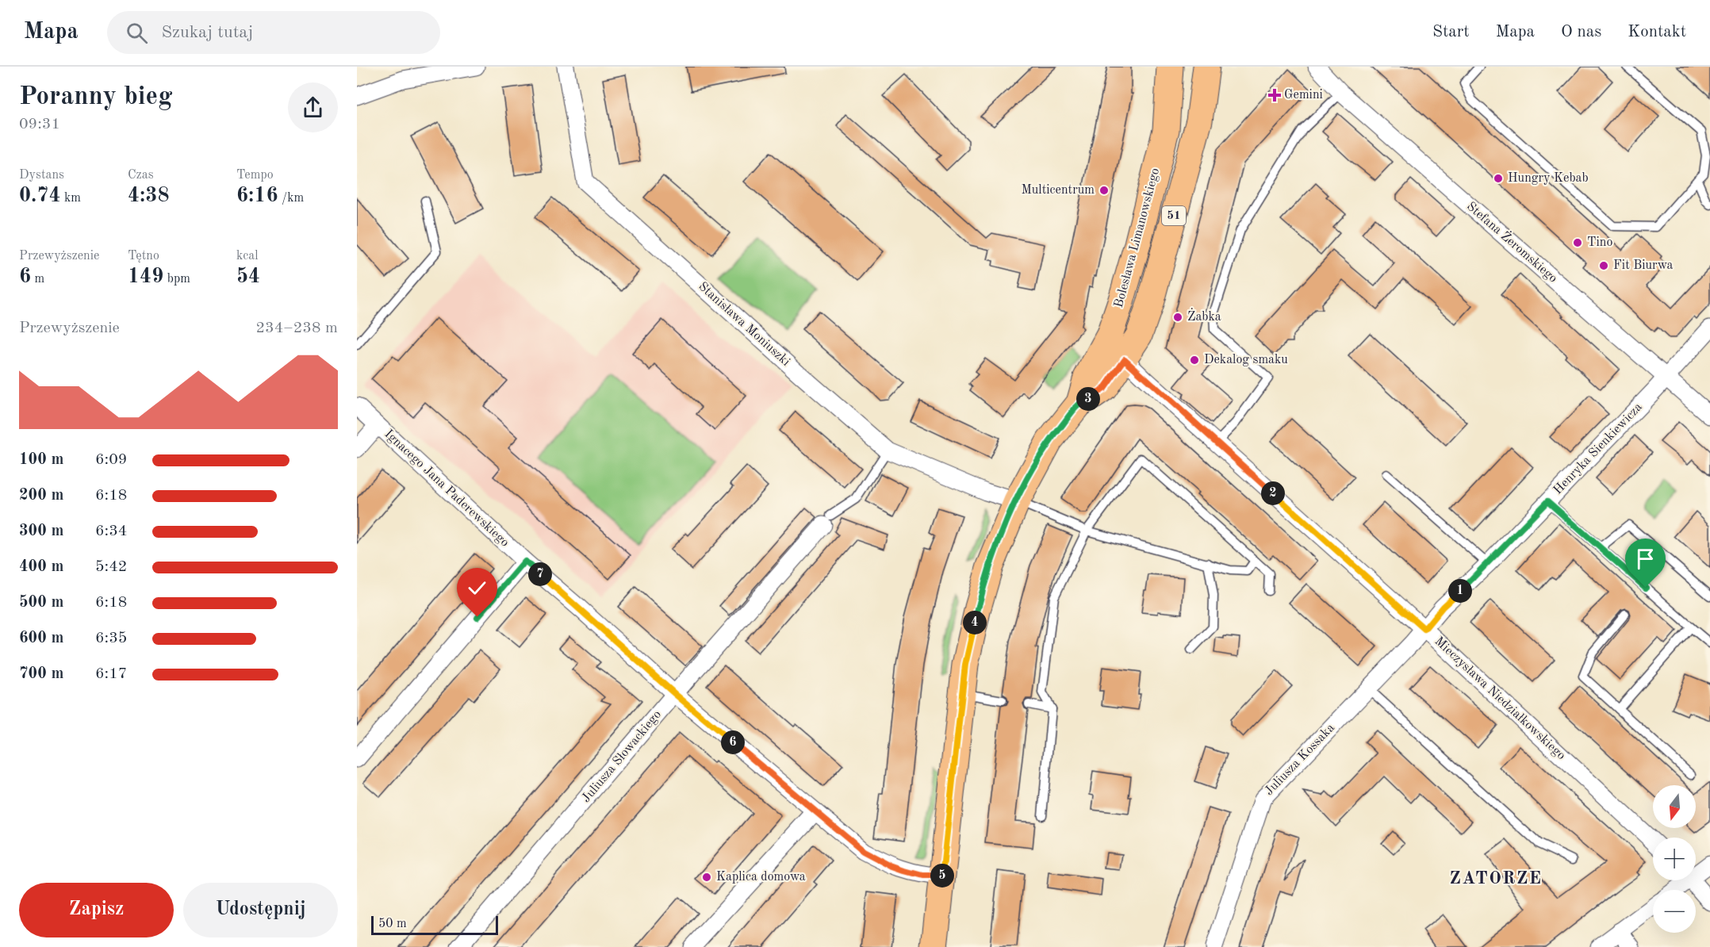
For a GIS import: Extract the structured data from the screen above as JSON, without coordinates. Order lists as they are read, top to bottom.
{
  "streets": {
    "main road": ["51", "Bolesława Limanowskiego"],
    "street": [
      "Stefana Żeromskiego",
      "Stanisława Moniuszki",
      "Henryka Sienkiewicza",
      "Ignacego Jana Paderewskiego",
      "Mieczysława Niedziałkowskiego",
      "Juliusza Słowackiego",
      "Juliusza Kossaka"
    ]
  },
  "crossings": [
    ["Bolesława Limanowskiego", "Stanisława Moniuszki"],
    ["Bolesława Limanowskiego", "Ignacego Jana Paderewskiego"],
    ["Bolesława Limanowskiego", "Mieczysława Niedziałkowskiego"],
    ["Stefana Żeromskiego", "Henryka Sienkiewicza"],
    ["Henryka Sienkiewicza", "Mieczysława Niedziałkowskiego"],
    ["Henryka Sienkiewicza", "Juliusza Kossaka"],
    ["Ignacego Jana Paderewskiego", "Juliusza Słowackiego"],
    ["Mieczysława Niedziałkowskiego", "Juliusza Kossaka"]
  ],
  "districts": ["ZATORZE"],
  "places": {
    "health": ["Gemini"],
    "other": [
      "Hungry Kebab",
      "Multicentrum",
      "Tino",
      "Fit Biurwa",
      "Żabka",
      "Dekalog smaku",
      "Kaplica domowa"
    ]
  },
  "scale_bar": "50 m",
  "north": "bottom",
  "page": {
    "header": "Mapa",
    "search": "Szukaj tutaj",
    "nav": [
      "Start",
      "Mapa",
      "O nas",
      "Kontakt"
    ],
    "heading": ["Poranny bieg", "09:31"],
    "stats": [
      ["Dystans", "0.74 km"],
      ["Czas", "4:38"],
      ["Tempo", "6:16 /km"],
      ["Przewyższenie", "6 m"],
      ["Tętno", "149 bpm"],
      ["kcal", "54"]
    ],
    "chart": ["Przewyższenie", "234–238 m"],
    "pins": [
      "3",
      "2",
      "7",
      "1",
      "4",
      "6",
      "5"
    ],
    "list": [
      {
        "name": "100 m",
        "note": "6:09"
      },
      {
        "name": "200 m",
        "note": "6:18"
      },
      {
        "name": "300 m",
        "note": "6:34"
      },
      {
        "name": "400 m",
        "note": "5:42"
      },
      {
        "name": "500 m",
        "note": "6:18"
      },
      {
        "name": "600 m",
        "note": "6:35"
      },
      {
        "name": "700 m",
        "note": "6:17"
      }
    ],
    "map_buttons": ["+", "−"],
    "buttons": ["Zapisz", "Udostępnij"],
    "scale": "50 m"
  }
}
